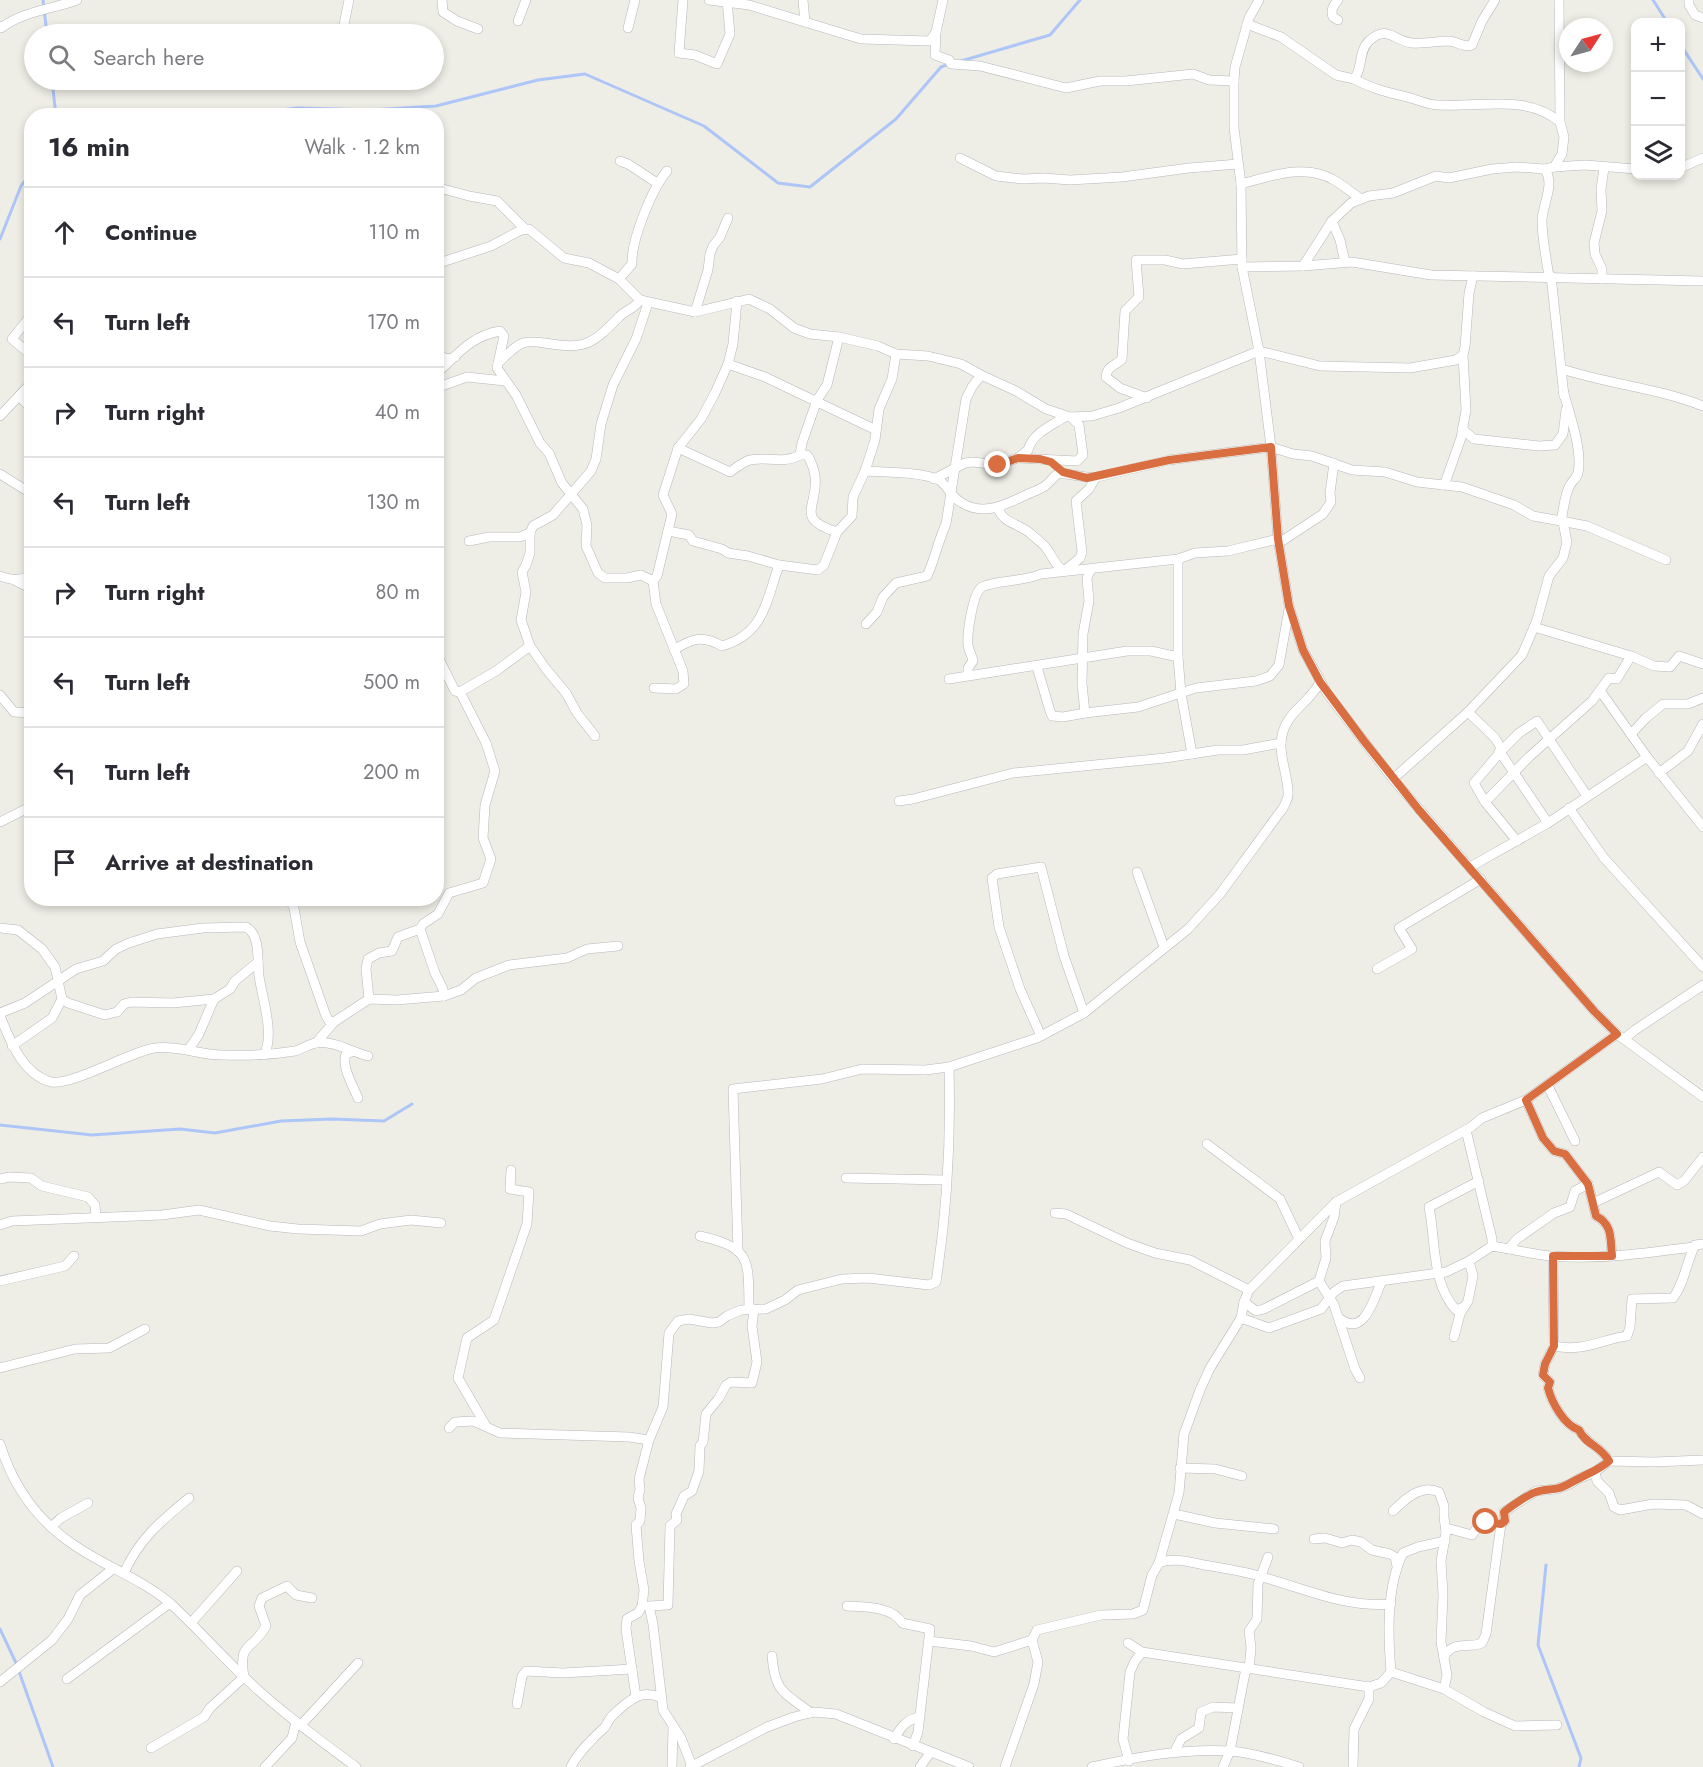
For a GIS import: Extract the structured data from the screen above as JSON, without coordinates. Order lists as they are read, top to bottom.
{
  "north": "top right",
  "page": {
    "map_buttons": ["+", "−"],
    "search": "Search here",
    "heading": ["16 min", "Walk · 1.2 km"],
    "list": [
      ["Continue", "110 m"],
      ["Turn left", "170 m"],
      ["Turn right", "40 m"],
      ["Turn left", "130 m"],
      ["Turn right", "80 m"],
      ["Turn left", "500 m"],
      ["Turn left", "200 m"],
      "Arrive at destination"
    ]
  }
}
